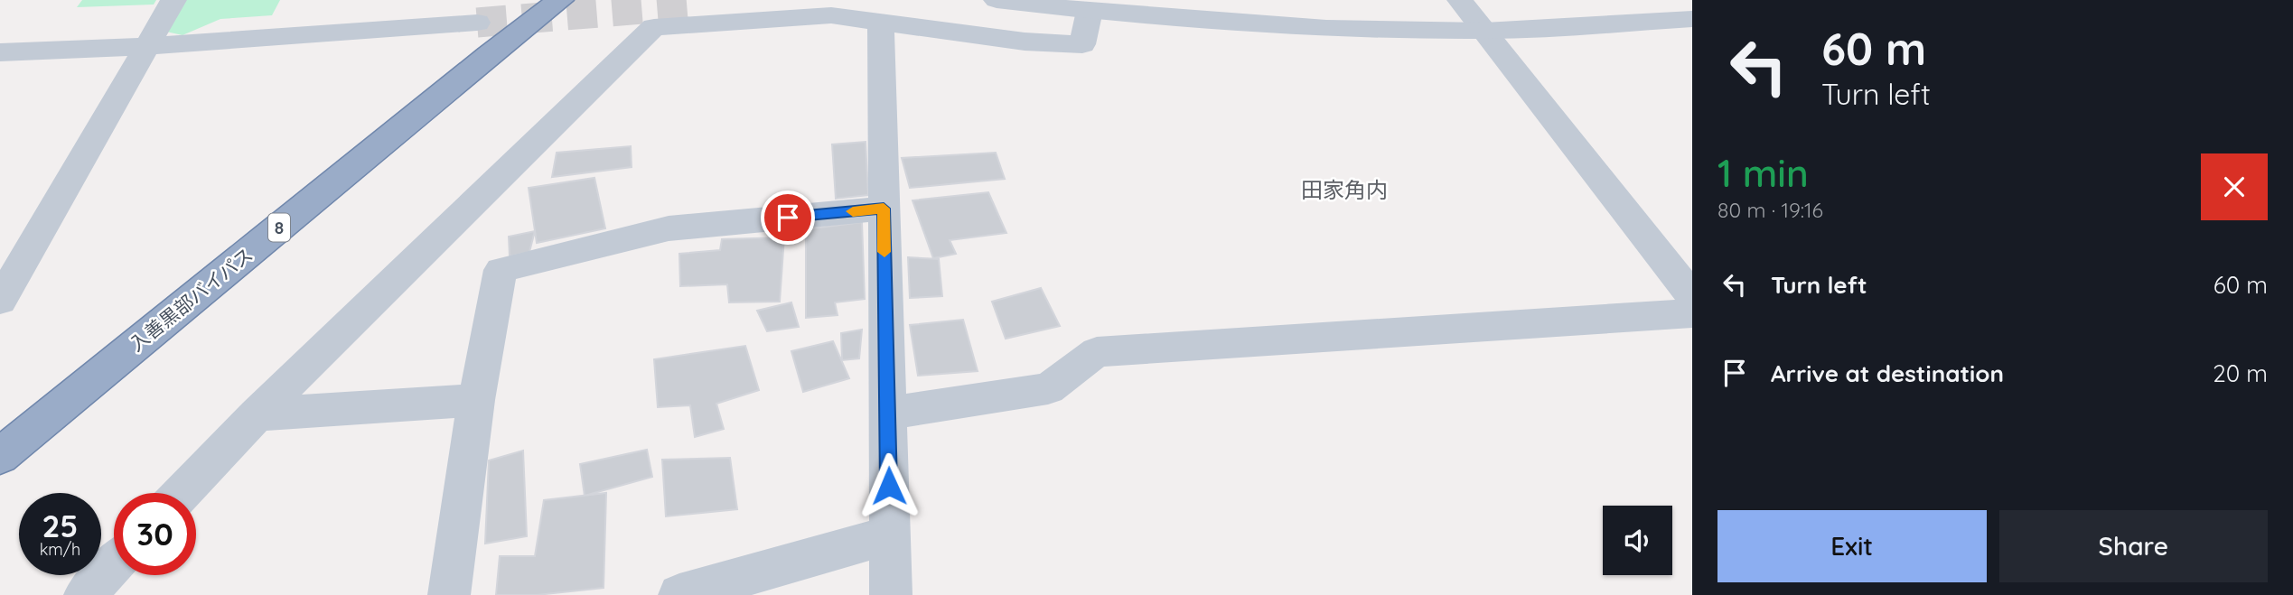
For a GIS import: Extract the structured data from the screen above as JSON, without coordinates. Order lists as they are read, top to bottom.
{
  "streets": {
    "highway": ["8", "入善黒部バイパス"]
  },
  "districts": ["田家角内"],
  "page": {
    "turn": ["60 m", "Turn left"],
    "heading": ["1 min", "80 m · 19:16"],
    "list": [
      {
        "name": "Turn left",
        "value": "60 m"
      },
      {
        "name": "Arrive at destination",
        "value": "20 m"
      }
    ],
    "speed": "25 km/h",
    "limit": "30",
    "buttons": ["Exit", "Share"]
  }
}
